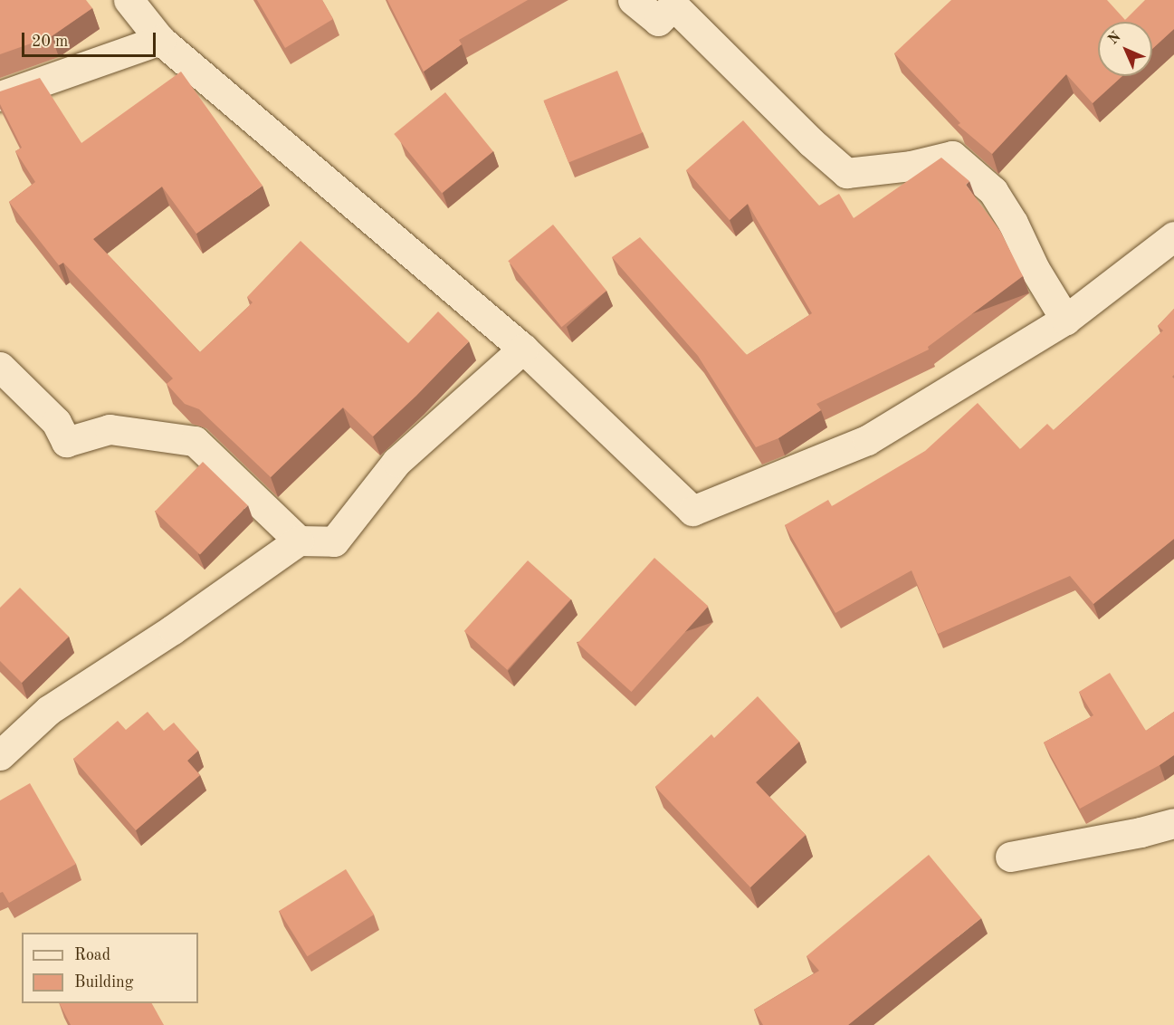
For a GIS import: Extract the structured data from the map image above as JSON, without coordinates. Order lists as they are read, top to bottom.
{
  "legend": ["Road", "Building"],
  "scale_bar": "20 m",
  "north": "top left"
}
